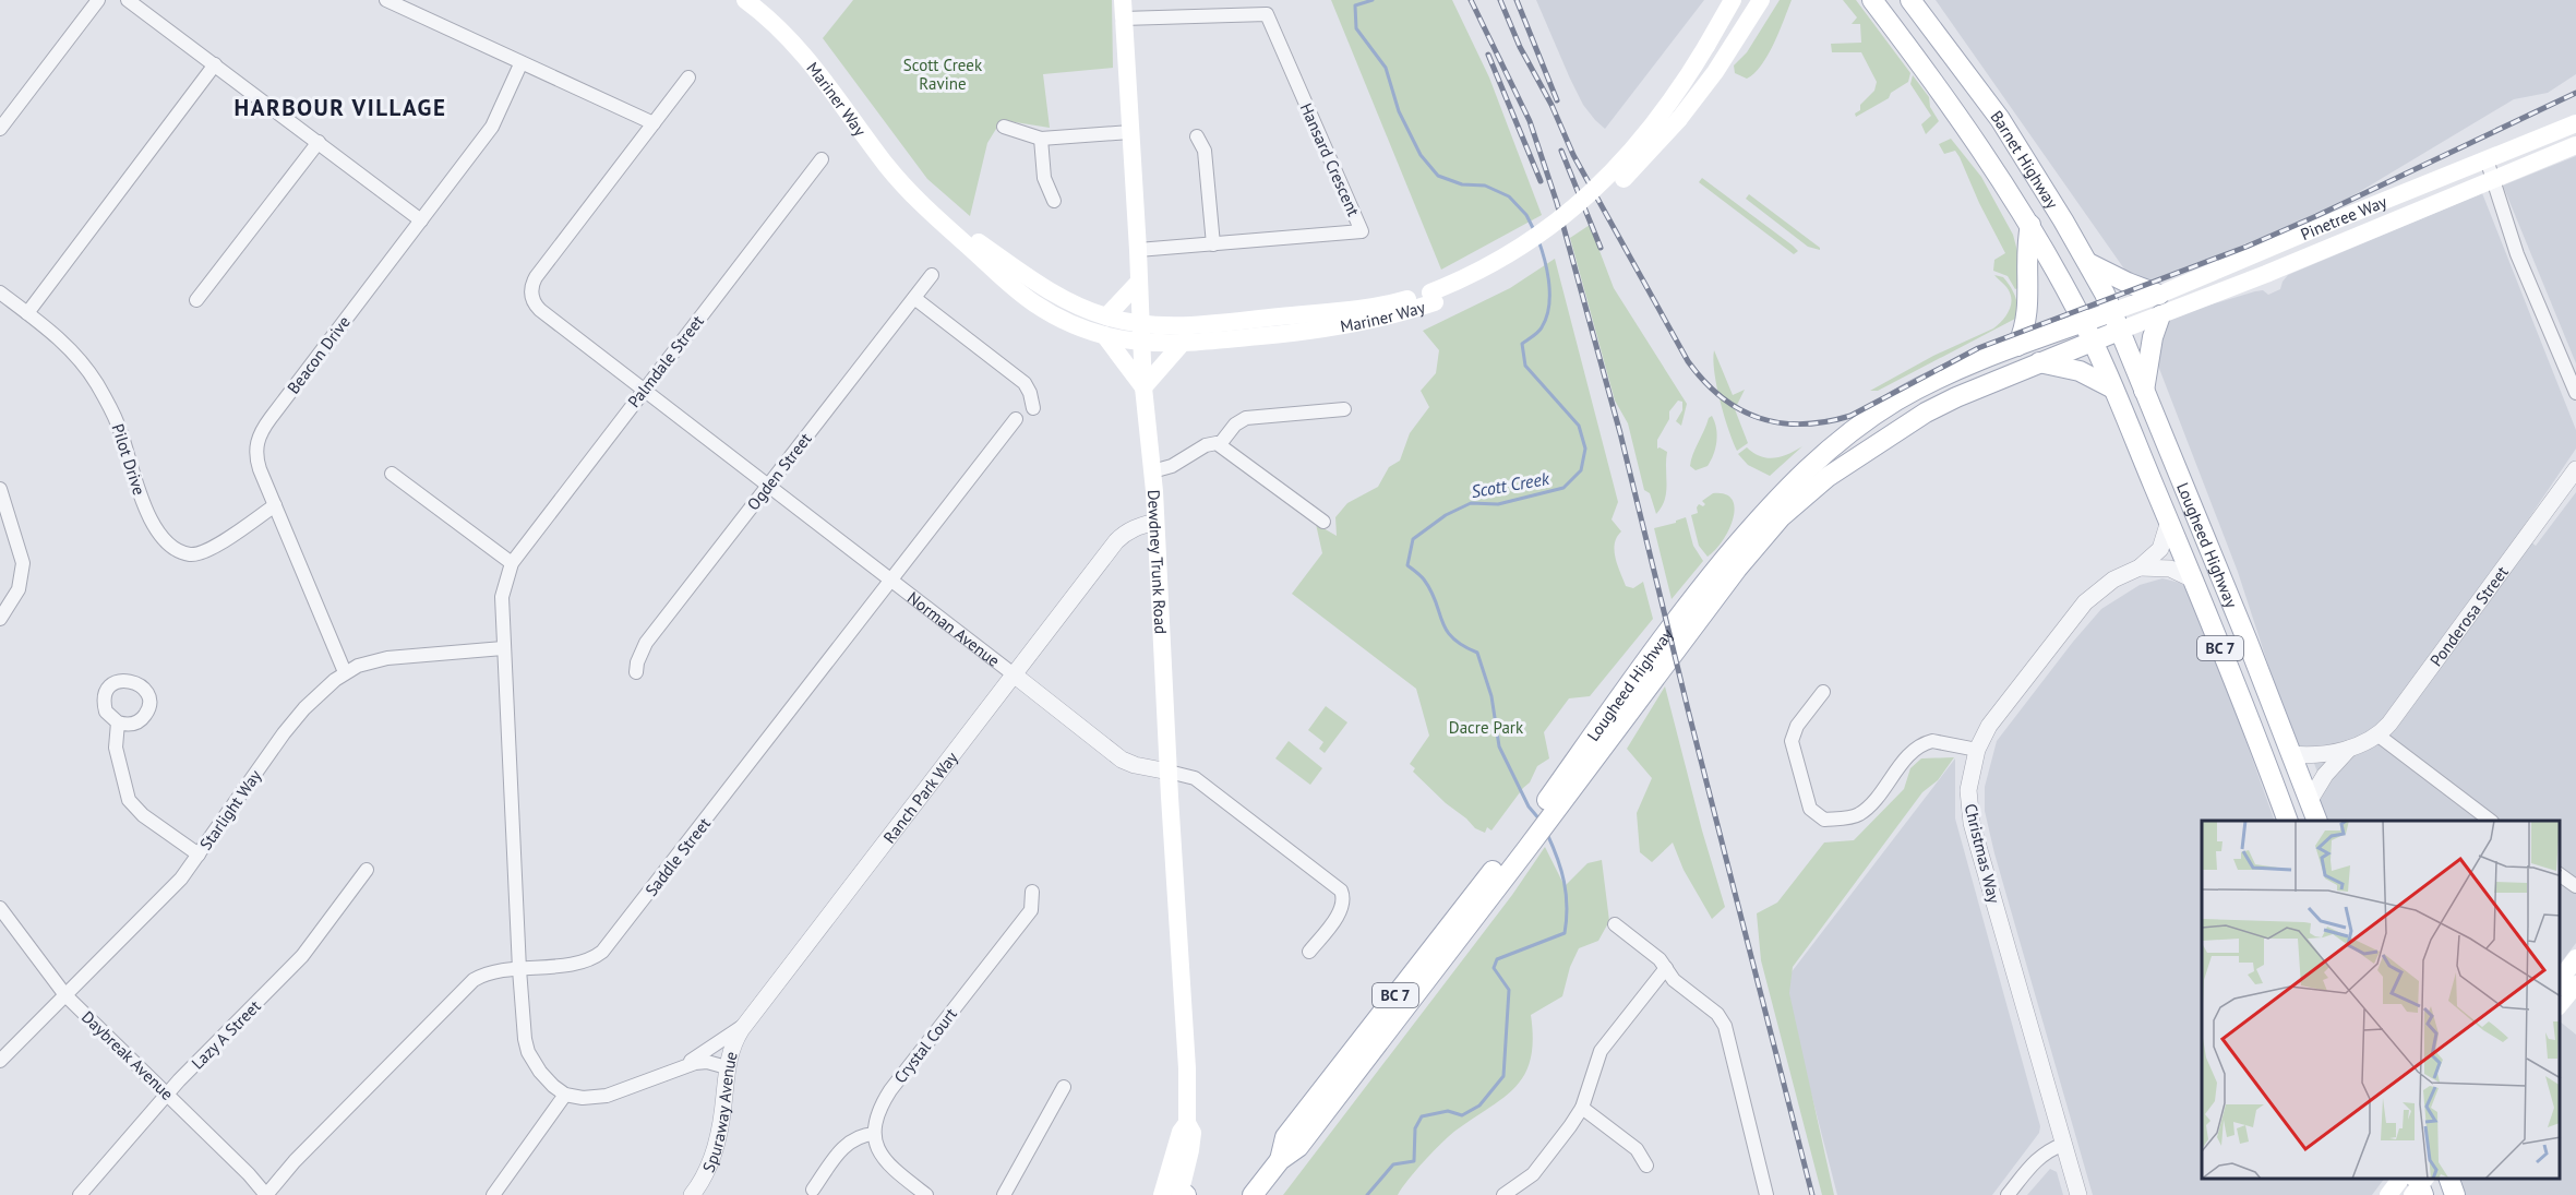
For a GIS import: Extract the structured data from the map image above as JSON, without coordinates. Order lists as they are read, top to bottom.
{
  "streets": {
    "main road": [
      "Mariner Way",
      "Barnet Highway",
      "Pinetree Way",
      "Lougheed Highway",
      "Dewdney Trunk Road",
      "BC 7"
    ],
    "street": [
      "Hansard Crescent",
      "Beacon Drive",
      "Palmdale Street",
      "Pilot Drive",
      "Ogden Street",
      "Ponderosa Street",
      "Norman Avenue",
      "Ranch Park Way",
      "Starlight Way",
      "Christmas Way",
      "Saddle Street",
      "Lazy A Street",
      "Crystal Court",
      "Daybreak Avenue",
      "Spuraway Avenue"
    ]
  },
  "crossings": [
    ["Mariner Way", "Dewdney Trunk Road"],
    ["Hansard Crescent", "Dewdney Trunk Road"],
    ["Barnet Highway", "Pinetree Way"],
    ["Barnet Highway", "Lougheed Highway"],
    ["Pinetree Way", "Lougheed Highway"],
    ["Beacon Drive", "Pilot Drive"],
    ["Beacon Drive", "Starlight Way"],
    ["Palmdale Street", "Norman Avenue"],
    ["Ogden Street", "Norman Avenue"],
    ["Lougheed Highway", "Ponderosa Street"],
    ["Lougheed Highway", "Christmas Way"],
    ["Dewdney Trunk Road", "Norman Avenue"],
    ["Dewdney Trunk Road", "Ranch Park Way"],
    ["Norman Avenue", "Ranch Park Way"],
    ["Norman Avenue", "Saddle Street"],
    ["Ranch Park Way", "Spuraway Avenue"],
    ["Starlight Way", "Daybreak Avenue"],
    ["Saddle Street", "Daybreak Avenue"],
    ["Lazy A Street", "Daybreak Avenue"]
  ],
  "districts": ["HARBOUR VILLAGE"],
  "water": ["Scott Creek"],
  "parks": ["Scott Creek Ravine", "Dacre Park"]
}
